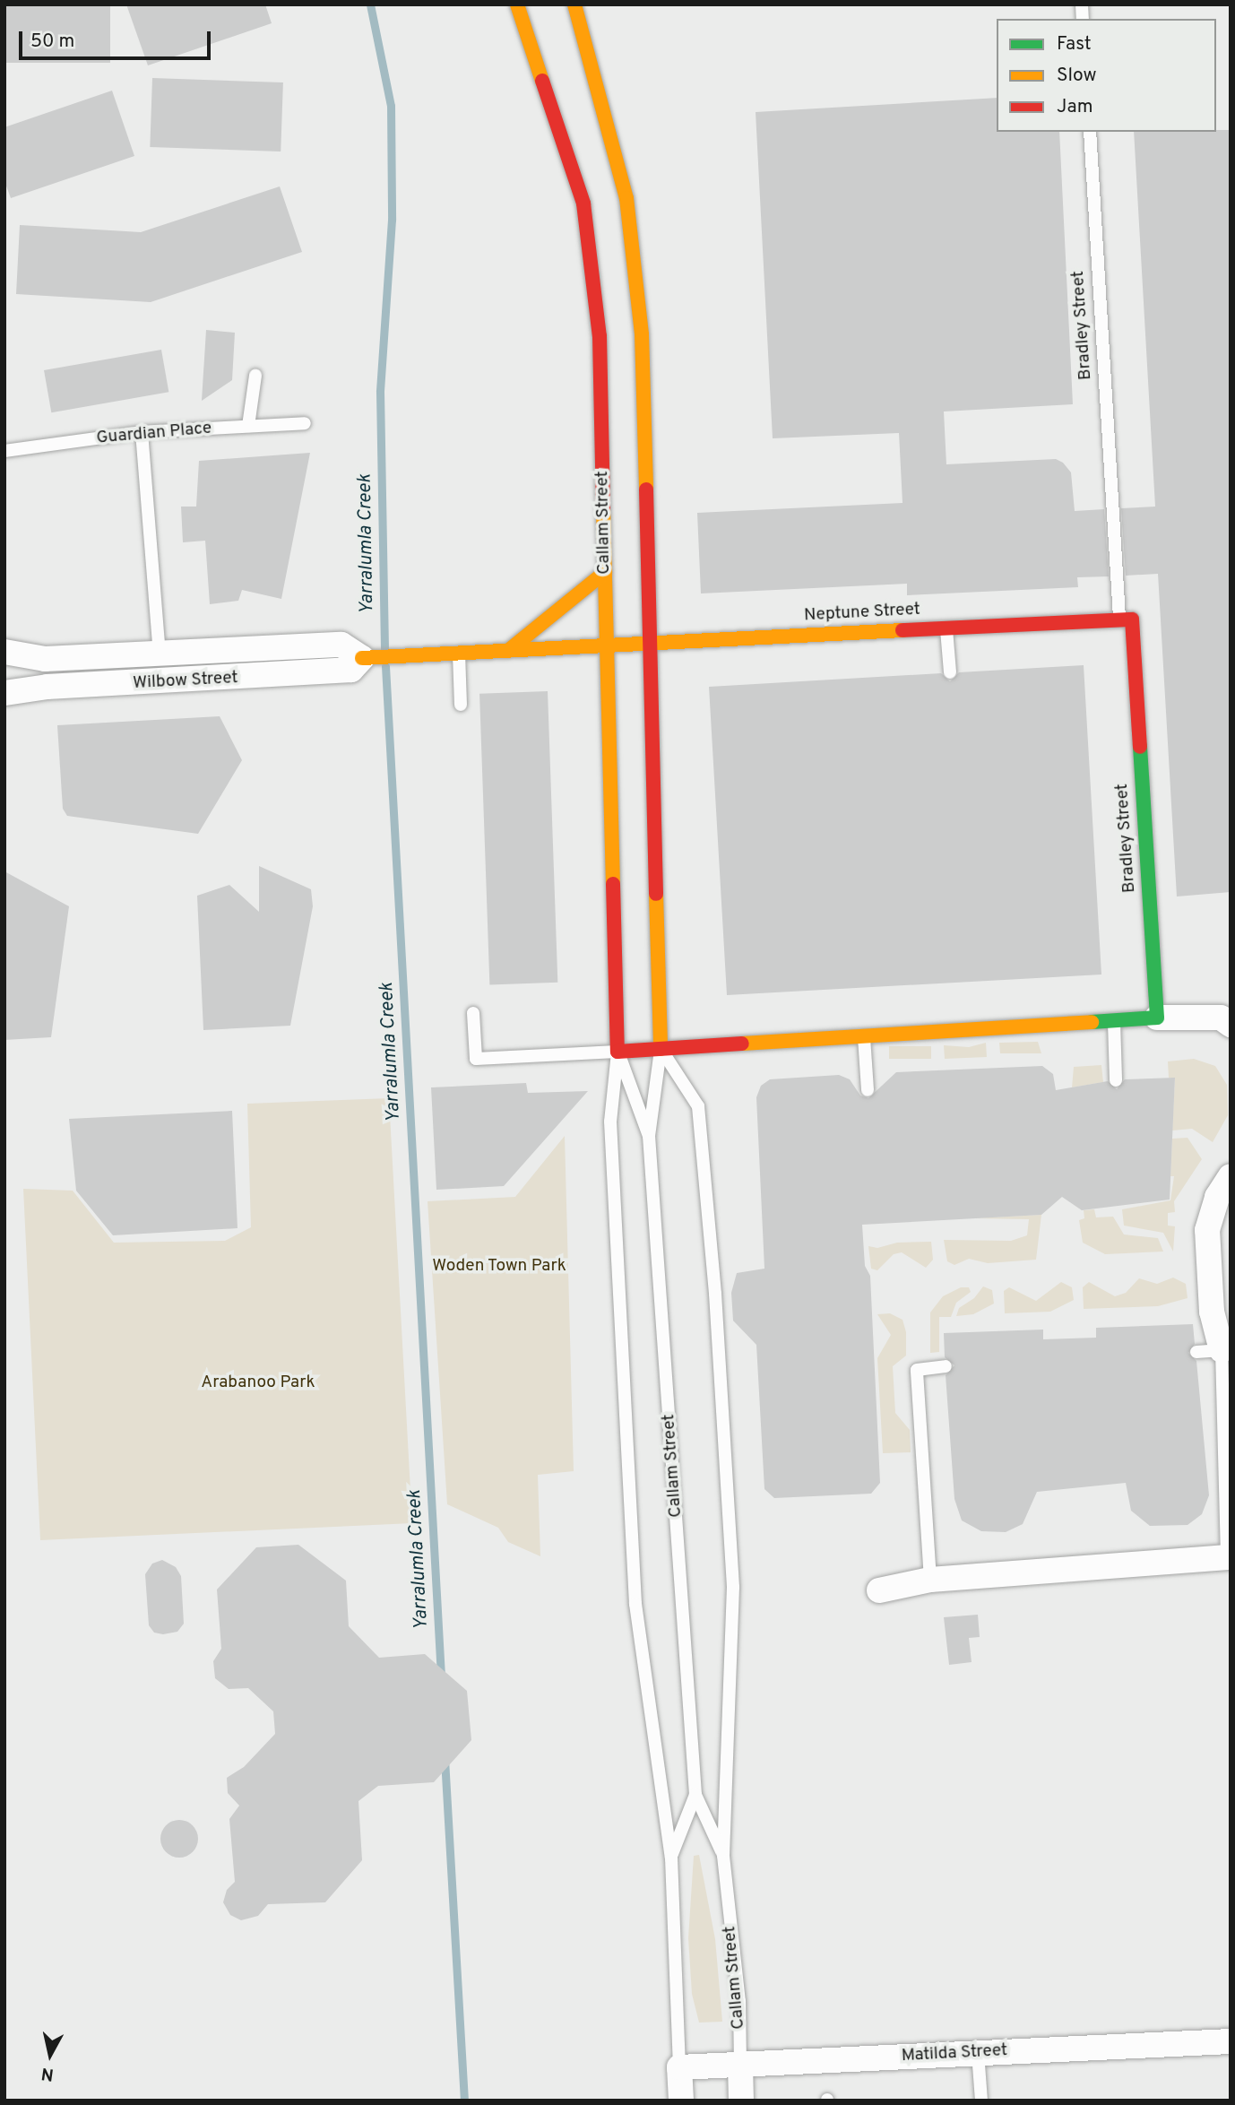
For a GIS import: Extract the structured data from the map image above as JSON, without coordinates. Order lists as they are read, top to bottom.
{
  "streets": {
    "street": [
      "Bradley Street",
      "Callam Street",
      "Neptune Street",
      "Wilbow Street",
      "Matilda Street"
    ],
    "lane": ["Guardian Place"]
  },
  "crossings": [
    ["Bradley Street", "Neptune Street"],
    ["Callam Street", "Neptune Street"],
    ["Callam Street", "Wilbow Street"],
    ["Callam Street", "Matilda Street"],
    ["Neptune Street", "Wilbow Street"]
  ],
  "water": ["Yarralumla Creek"],
  "parks": ["Woden Town Park", "Arabanoo Park"],
  "legend": ["Fast", "Slow", "Jam"],
  "scale_bar": "50 m",
  "north": "bottom"
}
